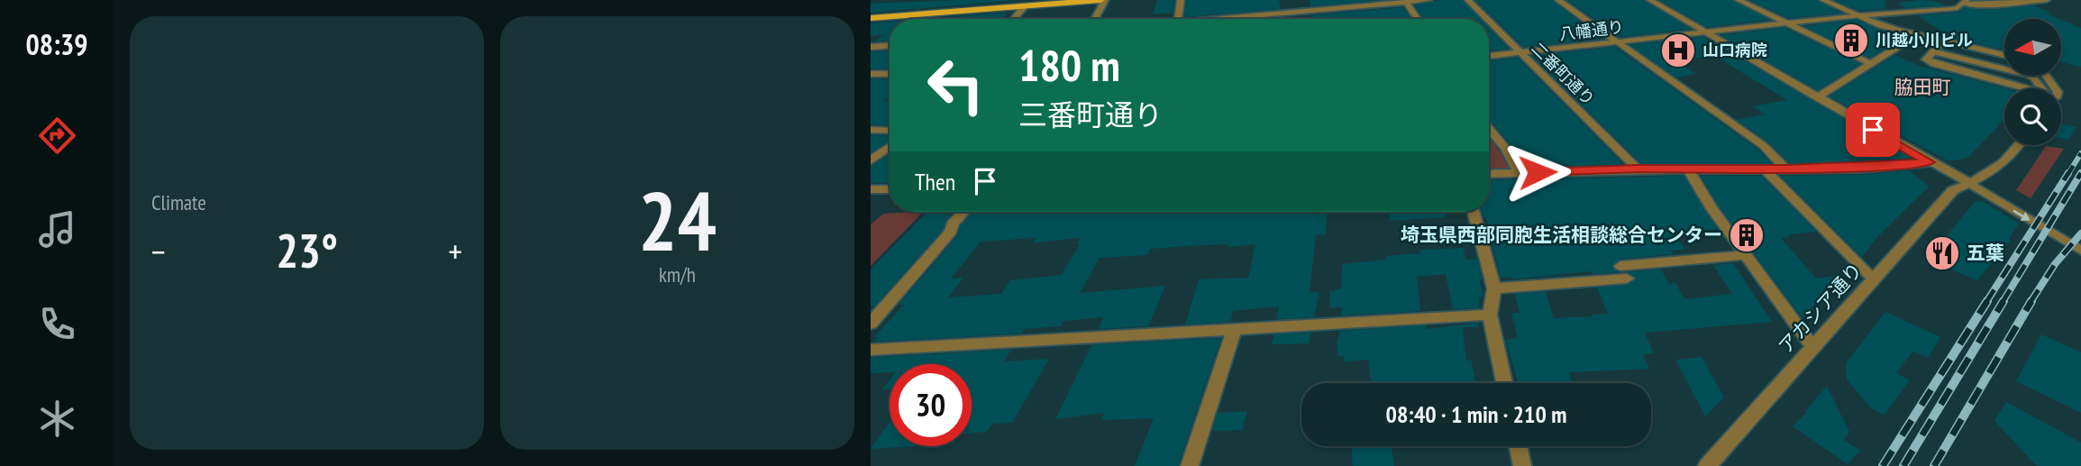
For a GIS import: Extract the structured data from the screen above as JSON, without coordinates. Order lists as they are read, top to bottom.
{
  "streets": {
    "street": ["八幡通り", "二番町通り", "アカシア通り"]
  },
  "crossings": [
    ["八幡通り", "二番町通り"]
  ],
  "districts": ["脇田町"],
  "places": {
    "building": ["川越小川ビル", "埼玉県西部同胞生活相談総合センター"],
    "hospital": ["山口病院"],
    "restaurant": ["五葉"]
  },
  "north": "left",
  "page": {
    "tabs": "08:39",
    "tile": [
      "Climate",
      ["24", "km/h"]
    ],
    "turn": ["180 m", "三番町通り"],
    "then": "Then",
    "heat": ["−", "23°", "+"],
    "limit": "30",
    "trip": "08:40 · 1 min · 210 m"
  }
}
